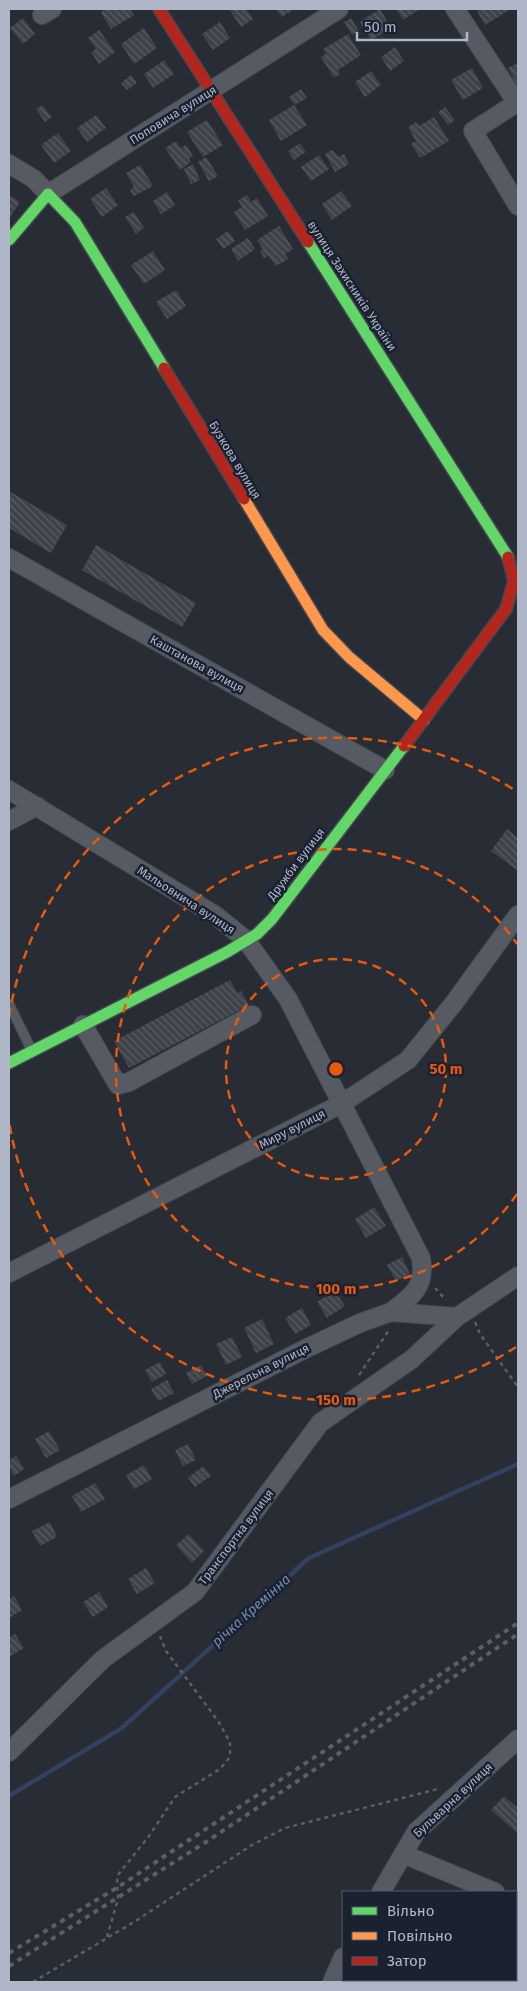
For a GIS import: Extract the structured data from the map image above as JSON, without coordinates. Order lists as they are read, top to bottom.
{
  "streets": {
    "street": [
      "Поповича вулиця",
      "вулиця Захисників України",
      "Бузкова вулиця",
      "Каштанова вулиця",
      "Дружби вулиця",
      "Мальовнича вулиця",
      "Миру вулиця",
      "Джерельна вулиця",
      "Транспортна вулиця",
      "Бульварна вулиця"
    ]
  },
  "crossings": [
    ["Поповича вулиця", "вулиця Захисників України"],
    ["Поповича вулиця", "Бузкова вулиця"],
    ["вулиця Захисників України", "Дружби вулиця"],
    ["Бузкова вулиця", "Дружби вулиця"],
    ["Каштанова вулиця", "Дружби вулиця"],
    ["Дружби вулиця", "Мальовнича вулиця"],
    ["Мальовнича вулиця", "Миру вулиця"],
    ["Джерельна вулиця", "Транспортна вулиця"]
  ],
  "water": ["річка Кремінна"],
  "legend": ["Вільно", "Повільно", "Затор"],
  "scale_bar": "50 m",
  "rings": ["50 m", "100 m", "150 m"]
}
